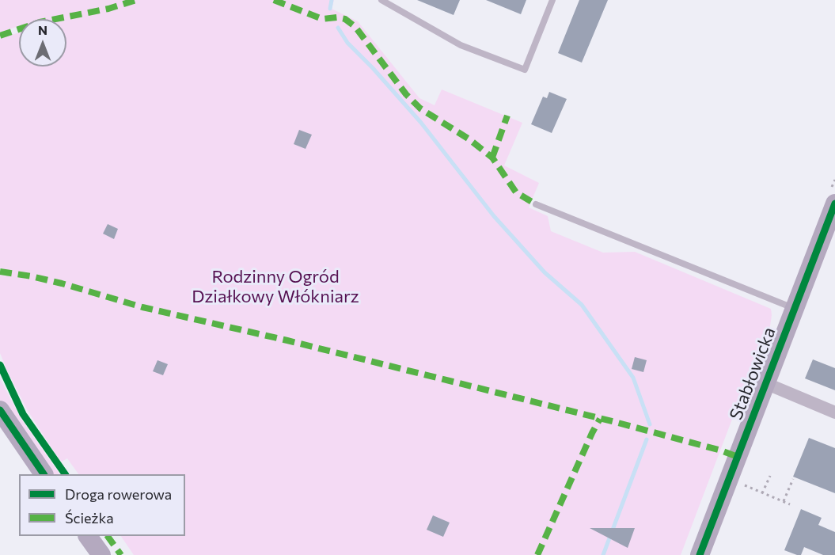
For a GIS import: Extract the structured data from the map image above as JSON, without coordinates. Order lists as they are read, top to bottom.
{
  "streets": {
    "street": ["Stabłowicka"]
  },
  "parks": ["Rodzinny Ogród Działkowy Włókniarz"],
  "legend": ["Droga rowerowa", "Ścieżka"],
  "north": "top"
}
